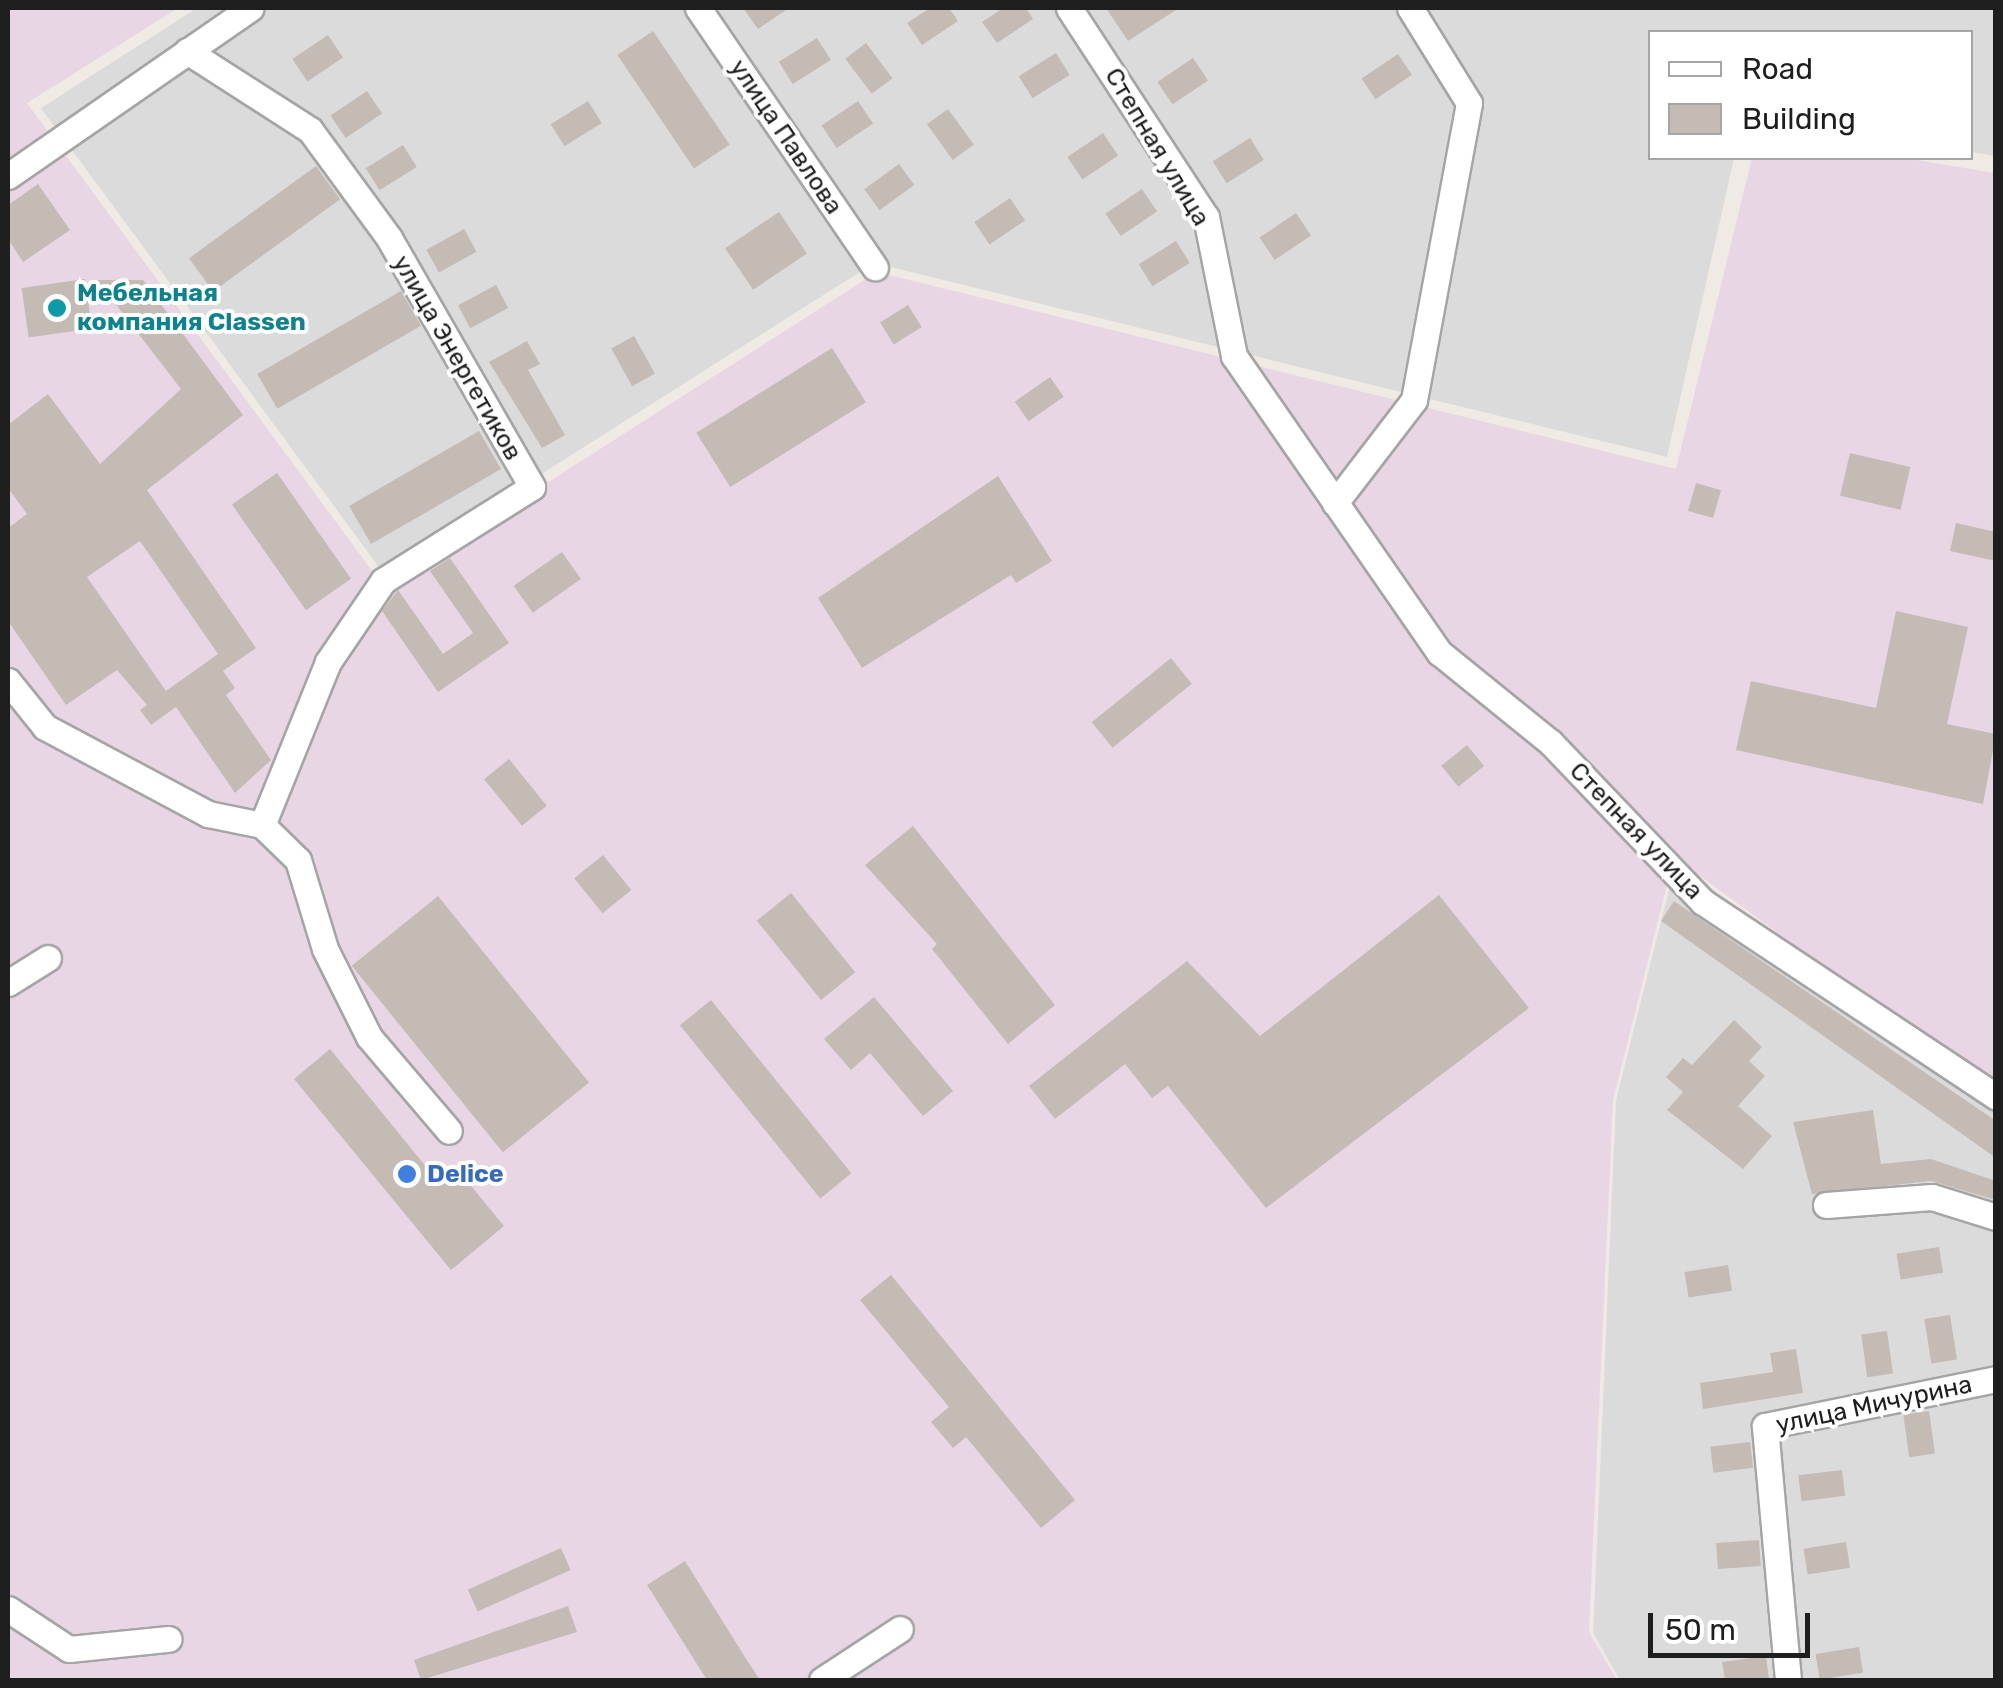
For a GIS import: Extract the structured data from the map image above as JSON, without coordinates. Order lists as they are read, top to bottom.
{
  "streets": {
    "street": [
      "улица Павлова",
      "Степная улица",
      "улица Энергетиков",
      "улица Мичурина"
    ]
  },
  "places": ["Мебельная компания Сlassen", "Delice"],
  "legend": ["Road", "Building"],
  "scale_bar": "50 m"
}
